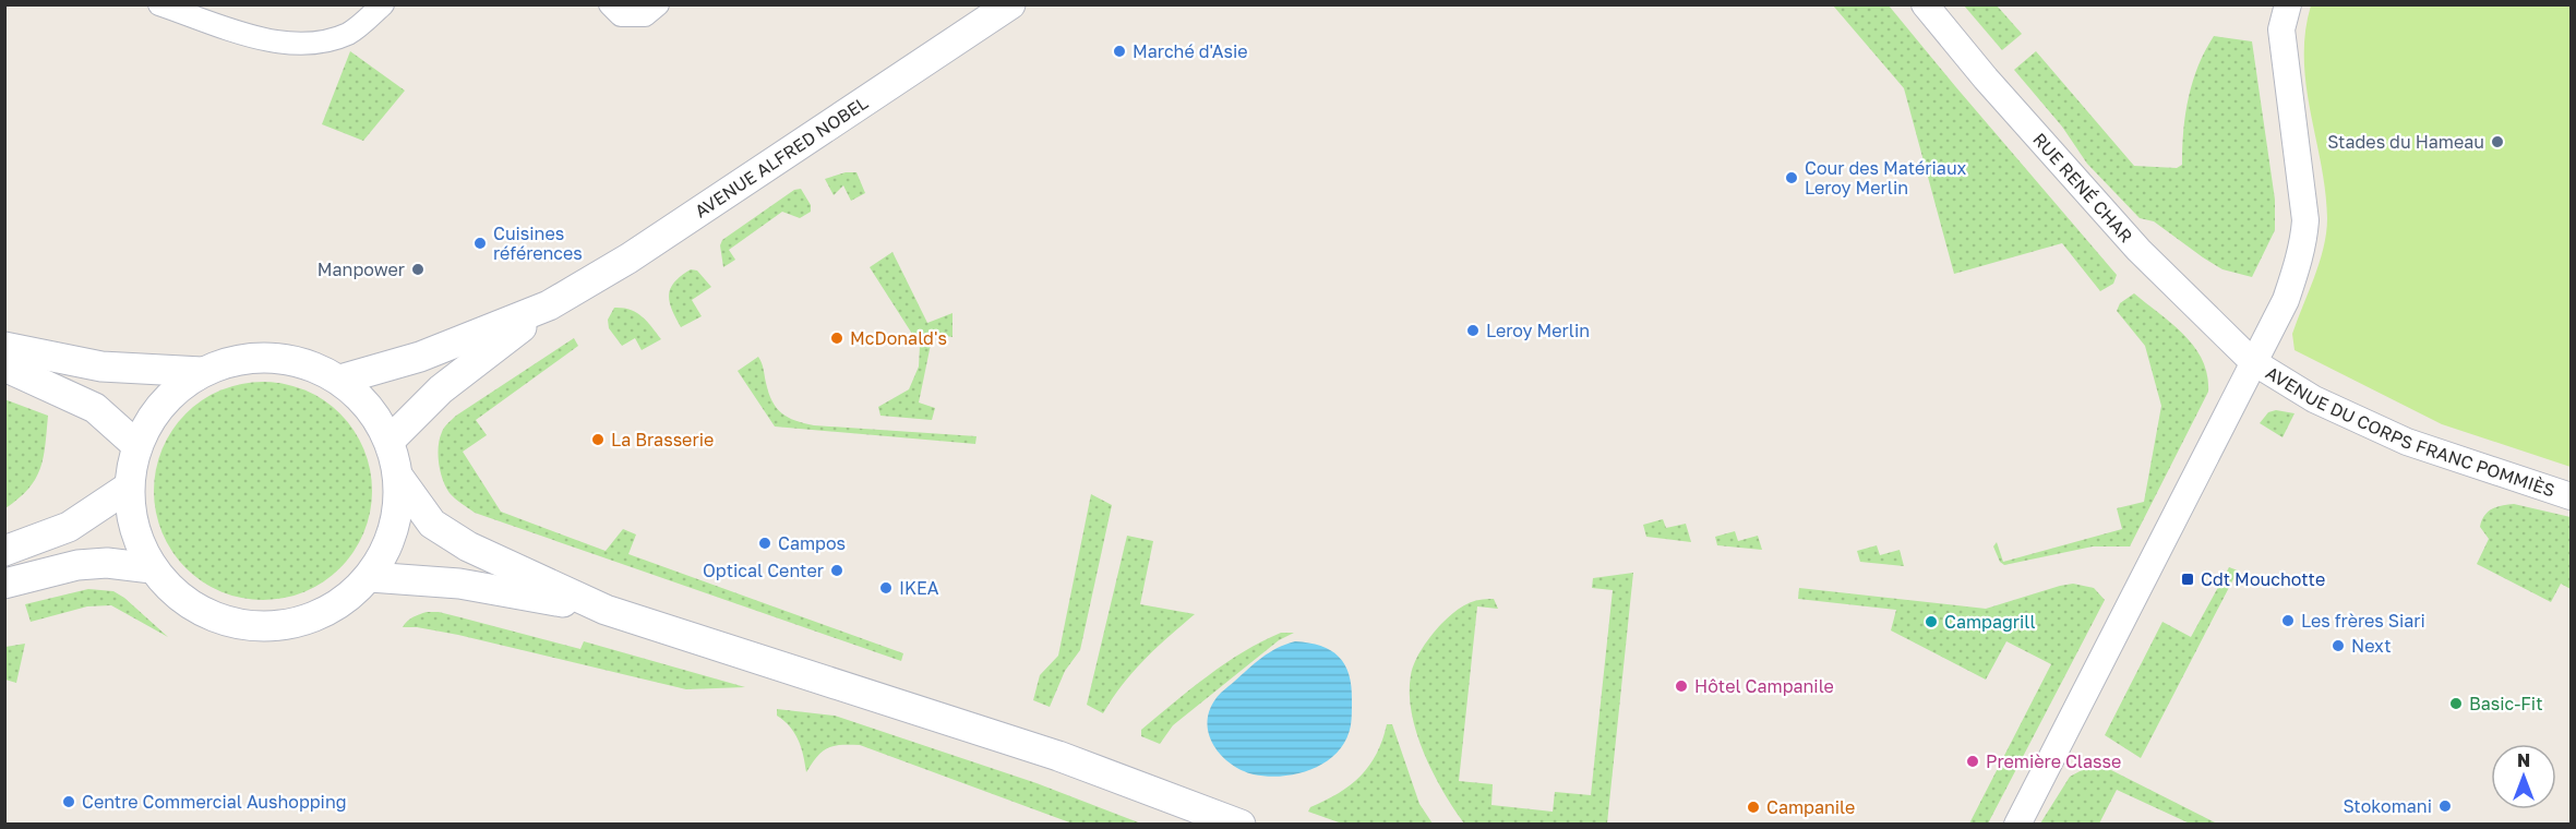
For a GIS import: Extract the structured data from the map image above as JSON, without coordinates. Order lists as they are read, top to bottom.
{
  "streets": {
    "main road": ["AVENUE ALFRED NOBEL"],
    "street": ["RUE RENÉ CHAR", "AVENUE DU CORPS FRANC POMMIÈS"]
  },
  "crossings": [
    ["RUE RENÉ CHAR", "AVENUE DU CORPS FRANC POMMIÈS"]
  ],
  "places": {
    "other": [
      "Marché d'Asie",
      "Stades du Hameau",
      "Cour des Matériaux Leroy Merlin",
      "Cuisines références",
      "Manpower",
      "Leroy Merlin",
      "McDonald's",
      "La Brasserie",
      "Campos",
      "Optical Center",
      "IKEA",
      "Les frères Siari",
      "Campagrill",
      "Next",
      "Hôtel Campanile",
      "Basic-Fit",
      "Première Classe",
      "Centre Commercial Aushopping",
      "Stokomani",
      "Campanile"
    ],
    "transit": ["Cdt Mouchotte"]
  },
  "north": "top"
}
